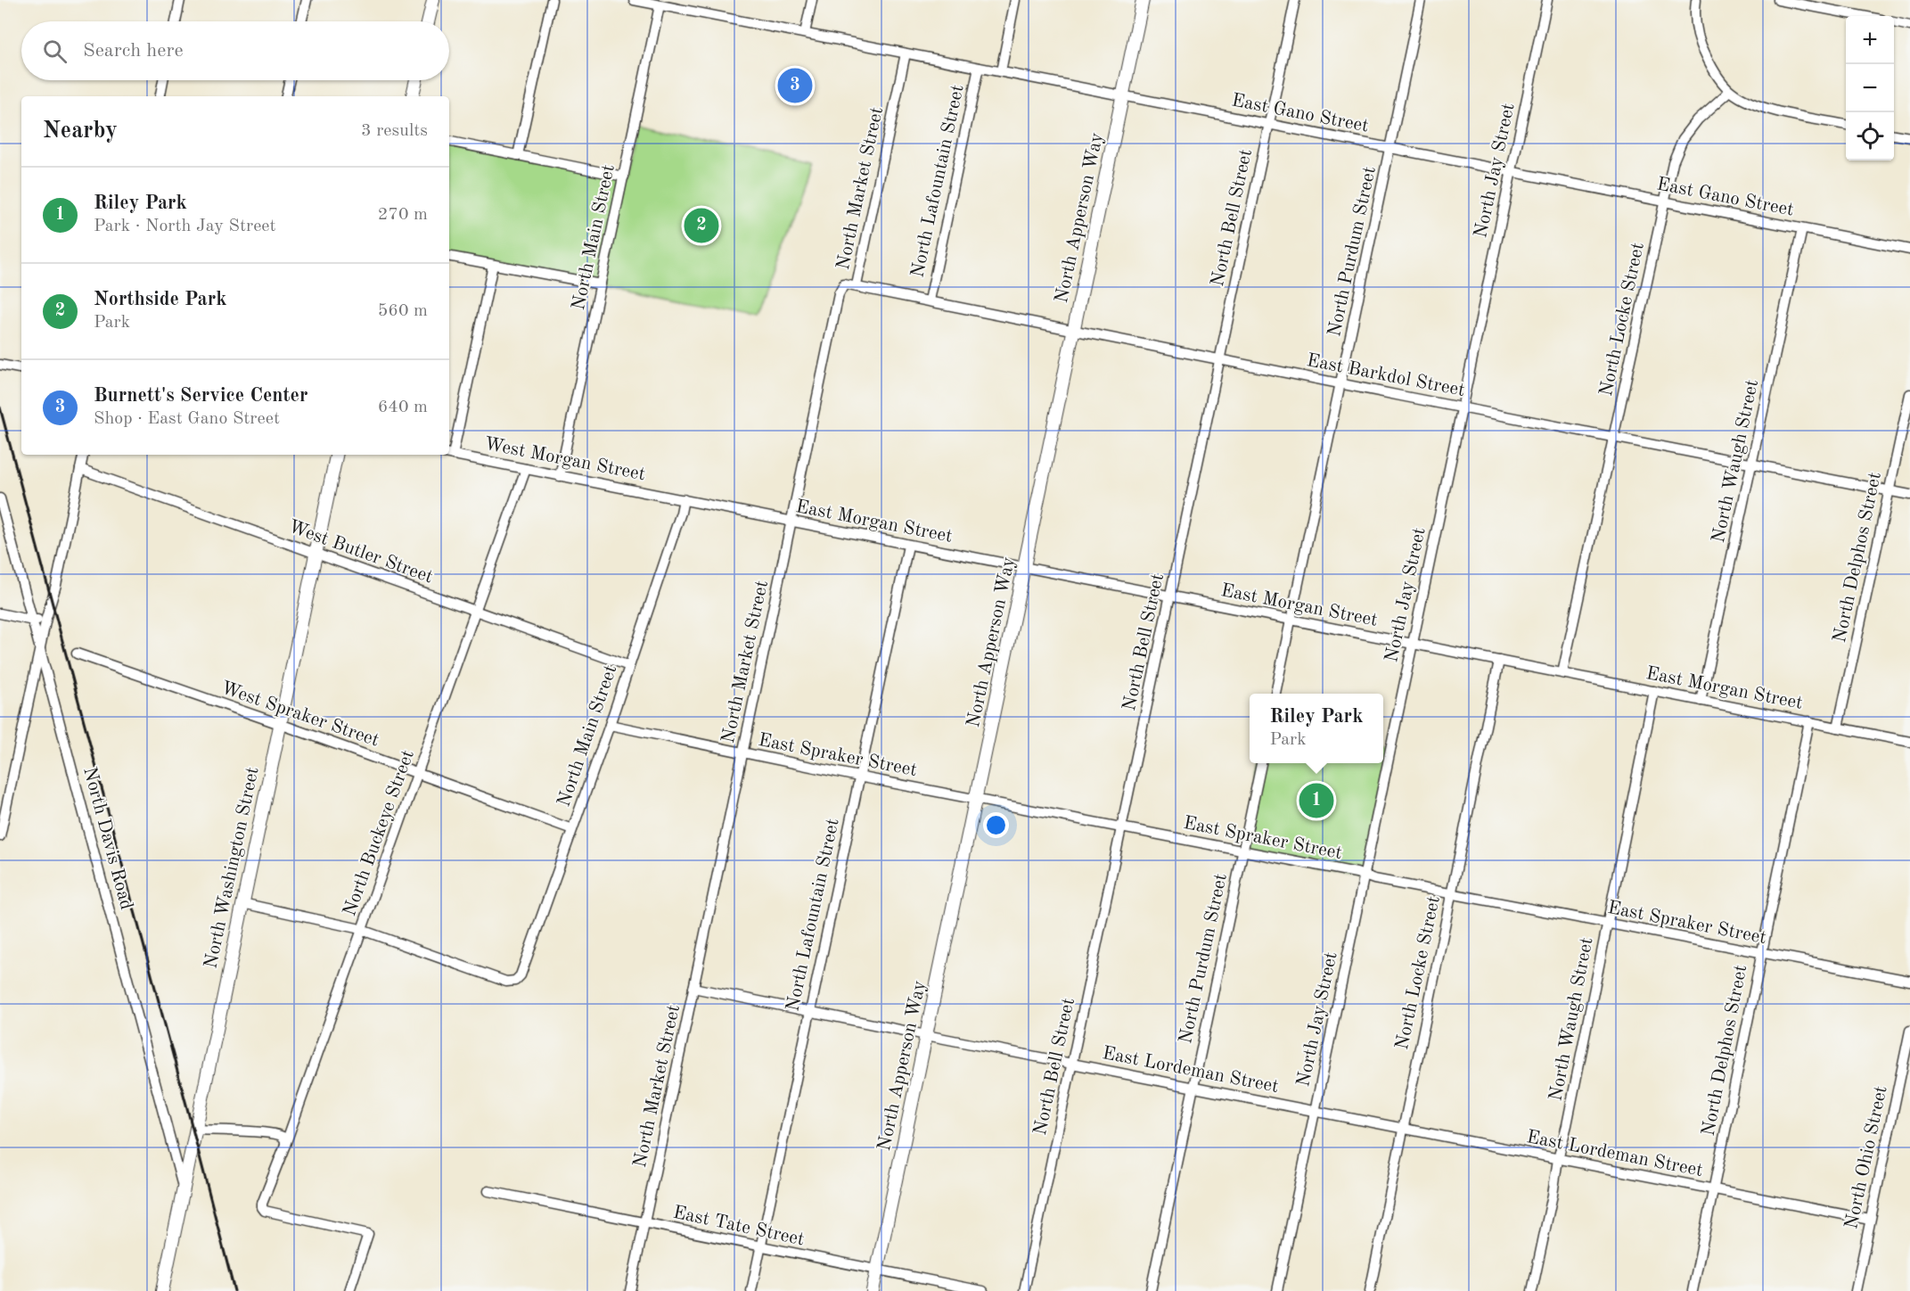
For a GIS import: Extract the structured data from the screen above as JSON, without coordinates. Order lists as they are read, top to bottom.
{
  "streets": {
    "main road": ["North Apperson Way", "North Washington Street"],
    "street": [
      "East Gano Street",
      "North Jay Street",
      "North Lafountain Street",
      "North Market Street",
      "North Bell Street",
      "North Main Street",
      "North Purdum Street",
      "North Locke Street",
      "East Barkdol Street",
      "West Morgan Street",
      "North Waugh Street",
      "East Morgan Street",
      "West Butler Street",
      "North Delphos Street",
      "West Spraker Street",
      "East Spraker Street",
      "North Buckeye Street",
      "North Davis Road",
      "East Lordeman Street",
      "North Ohio Street",
      "East Tate Street"
    ]
  },
  "crossings": [
    ["East Gano Street", "North Jay Street"],
    ["East Gano Street", "North Lafountain Street"],
    ["East Gano Street", "North Market Street"],
    ["East Gano Street", "North Apperson Way"],
    ["East Gano Street", "North Bell Street"],
    ["East Gano Street", "North Main Street"],
    ["East Gano Street", "North Purdum Street"],
    ["East Gano Street", "North Locke Street"],
    ["East Gano Street", "North Waugh Street"],
    ["North Jay Street", "East Barkdol Street"],
    ["North Jay Street", "East Morgan Street"],
    ["North Jay Street", "East Spraker Street"],
    ["North Jay Street", "East Lordeman Street"],
    ["North Lafountain Street", "East Barkdol Street"],
    ["North Lafountain Street", "East Morgan Street"],
    ["North Lafountain Street", "East Spraker Street"],
    ["North Lafountain Street", "East Lordeman Street"],
    ["North Lafountain Street", "East Tate Street"],
    ["North Market Street", "East Barkdol Street"],
    ["North Market Street", "East Morgan Street"],
    ["North Market Street", "East Spraker Street"],
    ["North Market Street", "East Lordeman Street"],
    ["North Market Street", "East Tate Street"],
    ["North Apperson Way", "East Barkdol Street"],
    ["North Apperson Way", "East Morgan Street"],
    ["North Apperson Way", "East Spraker Street"],
    ["North Apperson Way", "East Lordeman Street"],
    ["North Apperson Way", "East Tate Street"],
    ["North Bell Street", "East Barkdol Street"],
    ["North Bell Street", "East Morgan Street"],
    ["North Bell Street", "East Spraker Street"],
    ["North Bell Street", "East Lordeman Street"],
    ["North Main Street", "West Morgan Street"],
    ["North Main Street", "East Morgan Street"],
    ["North Main Street", "West Butler Street"],
    ["North Main Street", "West Spraker Street"],
    ["North Main Street", "East Spraker Street"],
    ["North Main Street", "North Buckeye Street"],
    ["North Purdum Street", "East Barkdol Street"],
    ["North Purdum Street", "East Morgan Street"],
    ["North Purdum Street", "East Spraker Street"],
    ["North Purdum Street", "East Lordeman Street"],
    ["North Locke Street", "East Barkdol Street"],
    ["North Locke Street", "East Morgan Street"],
    ["North Locke Street", "East Spraker Street"],
    ["North Locke Street", "East Lordeman Street"],
    ["East Barkdol Street", "North Waugh Street"],
    ["East Barkdol Street", "North Delphos Street"],
    ["West Morgan Street", "East Morgan Street"],
    ["West Morgan Street", "North Buckeye Street"],
    ["North Waugh Street", "East Morgan Street"],
    ["North Waugh Street", "East Spraker Street"],
    ["North Waugh Street", "East Lordeman Street"],
    ["East Morgan Street", "North Delphos Street"],
    ["West Butler Street", "North Buckeye Street"],
    ["West Butler Street", "North Washington Street"],
    ["North Delphos Street", "East Spraker Street"],
    ["North Delphos Street", "East Lordeman Street"],
    ["West Spraker Street", "North Buckeye Street"],
    ["West Spraker Street", "North Washington Street"],
    ["North Davis Road", "North Washington Street"],
    ["East Lordeman Street", "North Ohio Street"]
  ],
  "page": {
    "map_buttons": ["+", "−"],
    "search": "Search here",
    "pins": ["3", "2", "1"],
    "heading": ["Nearby", "3 results"],
    "list": [
      {
        "mark": "1",
        "name": "Riley Park",
        "note": "Park · North Jay Street",
        "value": "270 m"
      },
      {
        "mark": "2",
        "name": "Northside Park",
        "note": "Park",
        "value": "560 m"
      },
      {
        "mark": "3",
        "name": "Burnett's Service Center",
        "note": "Shop · East Gano Street",
        "value": "640 m"
      }
    ],
    "popup": ["Riley Park", "Park"]
  }
}
